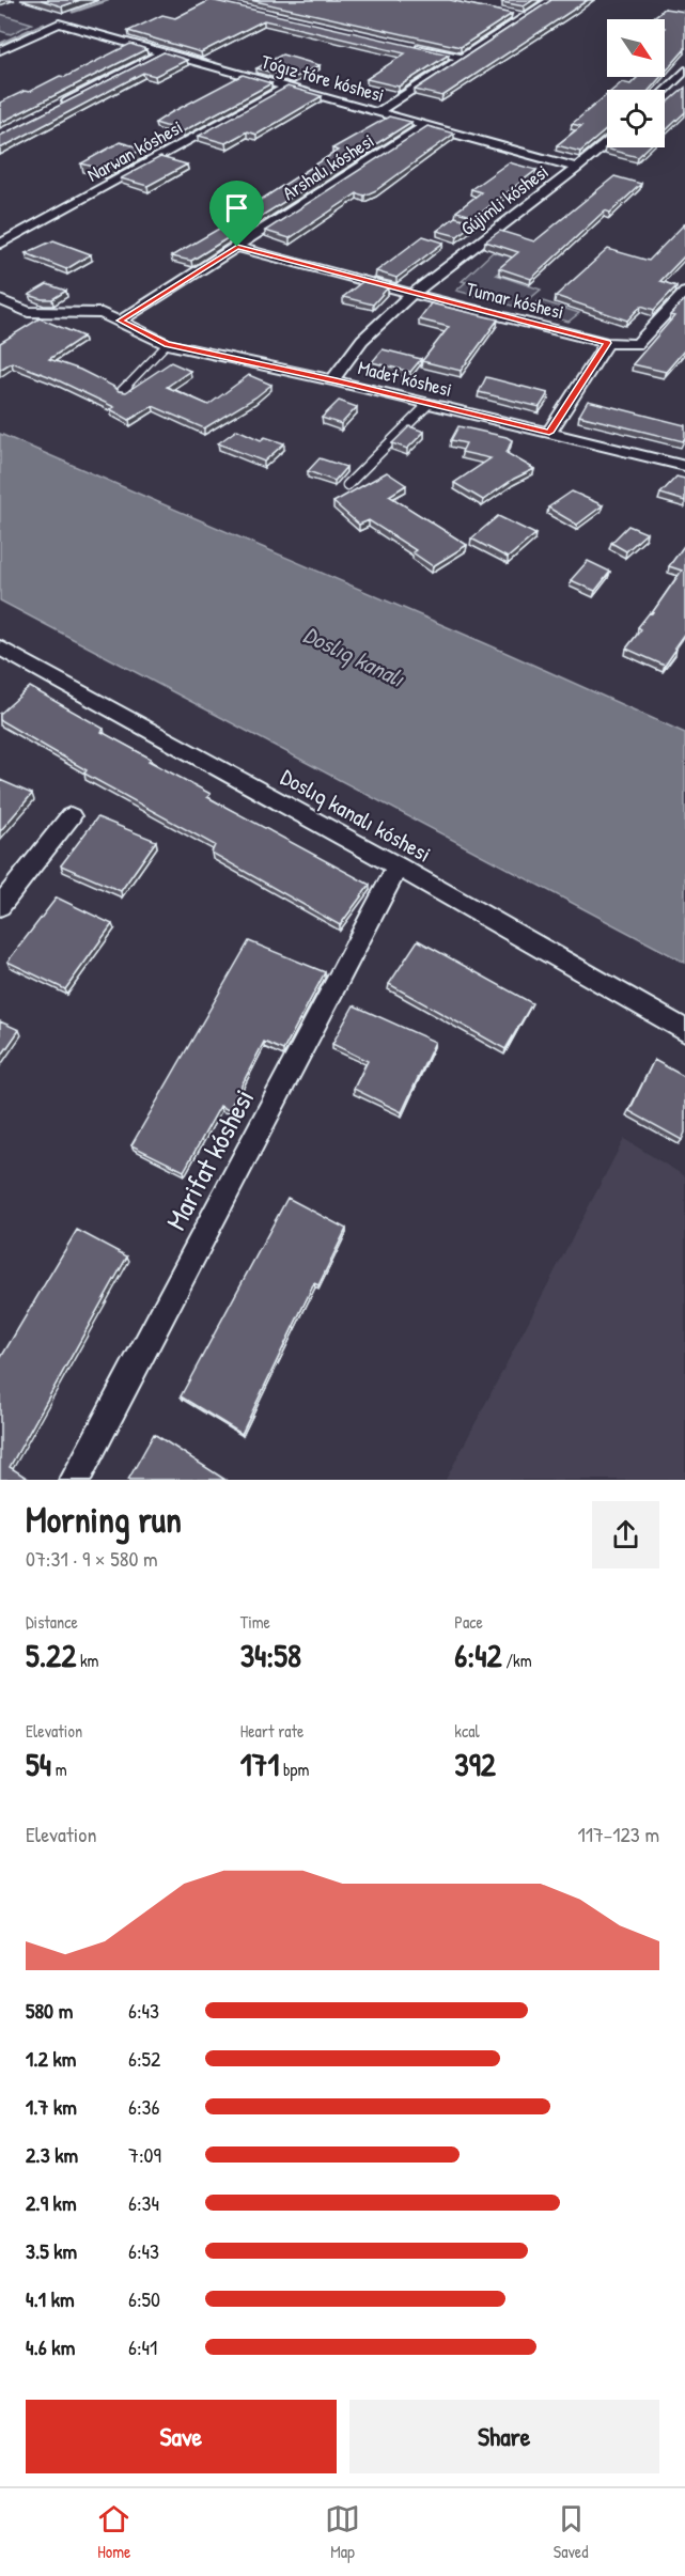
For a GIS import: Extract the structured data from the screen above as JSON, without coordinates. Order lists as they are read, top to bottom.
{
  "streets": {
    "street": [
      "Toǵız tóre kóshesi",
      "Narwan kóshesi",
      "Arshalı kóshesi",
      "Gújimli kóshesi",
      "Tumar kóshesi",
      "Madet kóshesi",
      "Doslıq kanalı kóshesi",
      "Marifat kóshesi"
    ]
  },
  "crossings": [
    ["Toǵız tóre kóshesi", "Narwan kóshesi"],
    ["Toǵız tóre kóshesi", "Arshalı kóshesi"],
    ["Toǵız tóre kóshesi", "Gújimli kóshesi"],
    ["Arshalı kóshesi", "Madet kóshesi"],
    ["Gújimli kóshesi", "Tumar kóshesi"],
    ["Gújimli kóshesi", "Madet kóshesi"],
    ["Doslıq kanalı kóshesi", "Marifat kóshesi"]
  ],
  "water": ["Doslıq kanalı"],
  "north": "bottom right",
  "page": {
    "heading": ["Morning run", "07:31 · 9 × 580 m"],
    "stats": [
      ["Distance", "5.22 km"],
      ["Time", "34:58"],
      ["Pace", "6:42 /km"],
      ["Elevation", "54 m"],
      ["Heart rate", "171 bpm"],
      ["kcal", "392"]
    ],
    "chart": ["Elevation", "117–123 m"],
    "list": [
      {
        "name": "580 m",
        "note": "6:43"
      },
      {
        "name": "1.2 km",
        "note": "6:52"
      },
      {
        "name": "1.7 km",
        "note": "6:36"
      },
      {
        "name": "2.3 km",
        "note": "7:09"
      },
      {
        "name": "2.9 km",
        "note": "6:34"
      },
      {
        "name": "3.5 km",
        "note": "6:43"
      },
      {
        "name": "4.1 km",
        "note": "6:50"
      },
      {
        "name": "4.6 km",
        "note": "6:41"
      }
    ],
    "buttons": ["Save", "Share"],
    "tabs": ["Home", "Map", "Saved"]
  }
}
